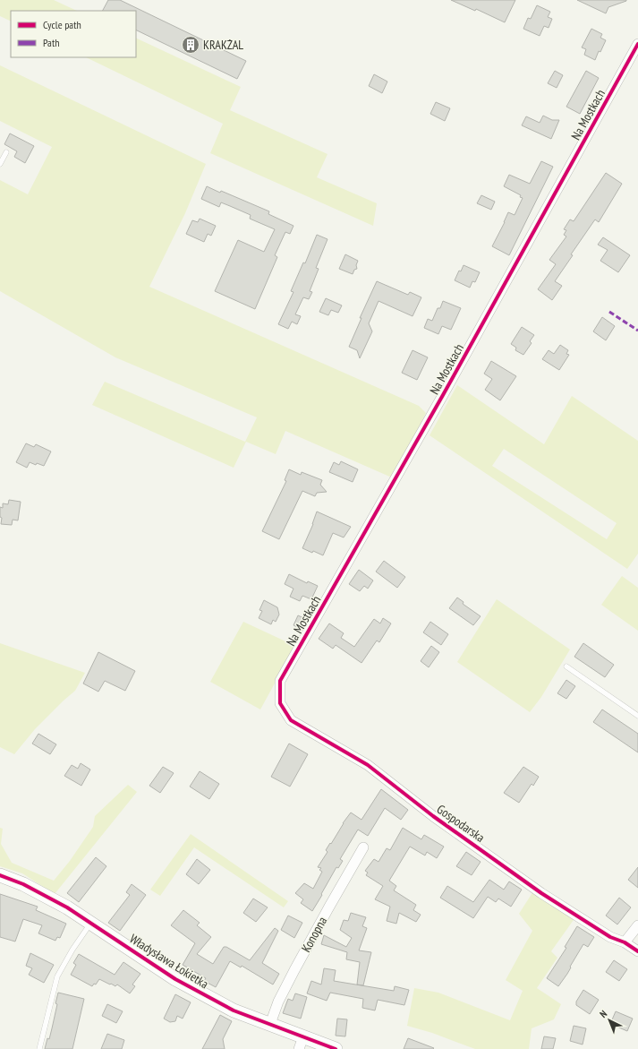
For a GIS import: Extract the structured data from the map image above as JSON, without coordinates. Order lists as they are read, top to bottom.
{
  "streets": {
    "street": [
      "Na Mostkach",
      "Gospodarska",
      "Konopna",
      "Władysława Łokietka"
    ]
  },
  "crossings": [
    ["Na Mostkach", "Gospodarska"],
    ["Konopna", "Władysława Łokietka"]
  ],
  "places": {
    "building": ["KRAKŻAL"]
  },
  "legend": ["Cycle path", "Path"],
  "north": "top left"
}
